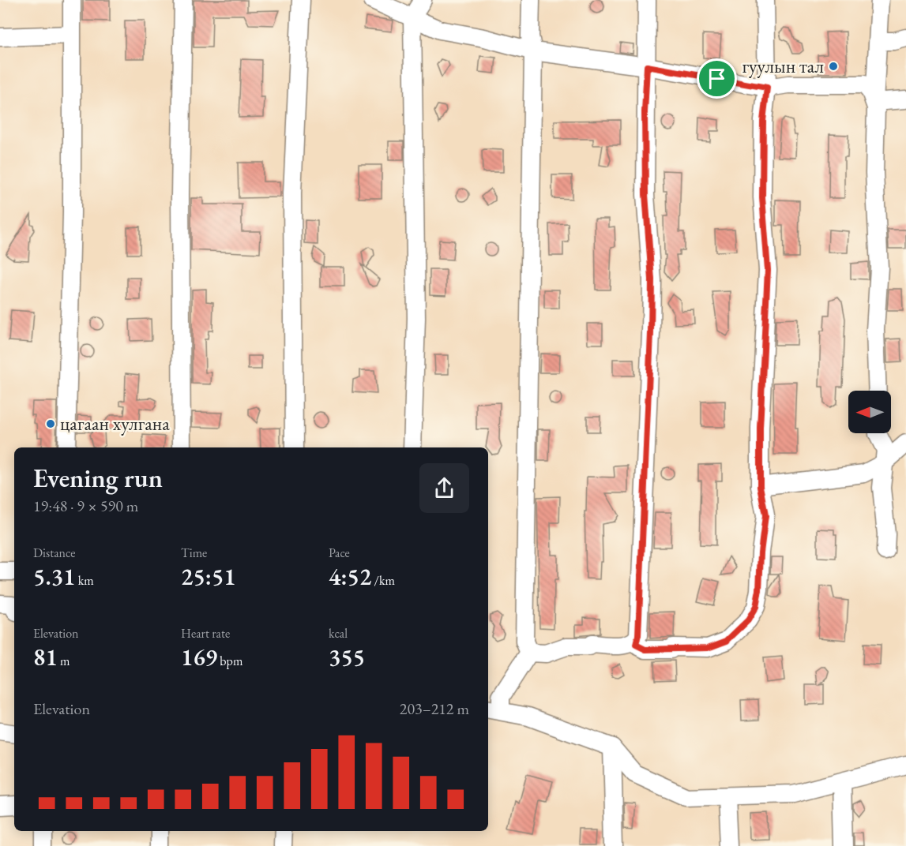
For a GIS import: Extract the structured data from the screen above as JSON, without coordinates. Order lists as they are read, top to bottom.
{
  "places": ["гуулын тал", "цагаан хулгана"],
  "north": "left",
  "page": {
    "heading": ["Evening run", "19:48 · 9 × 590 m"],
    "stats": [
      ["Distance", "5.31 km"],
      ["Time", "25:51"],
      ["Pace", "4:52 /km"],
      ["Elevation", "81 m"],
      ["Heart rate", "169 bpm"],
      ["kcal", "355"]
    ],
    "chart": ["Elevation", "203–212 m"]
  }
}
